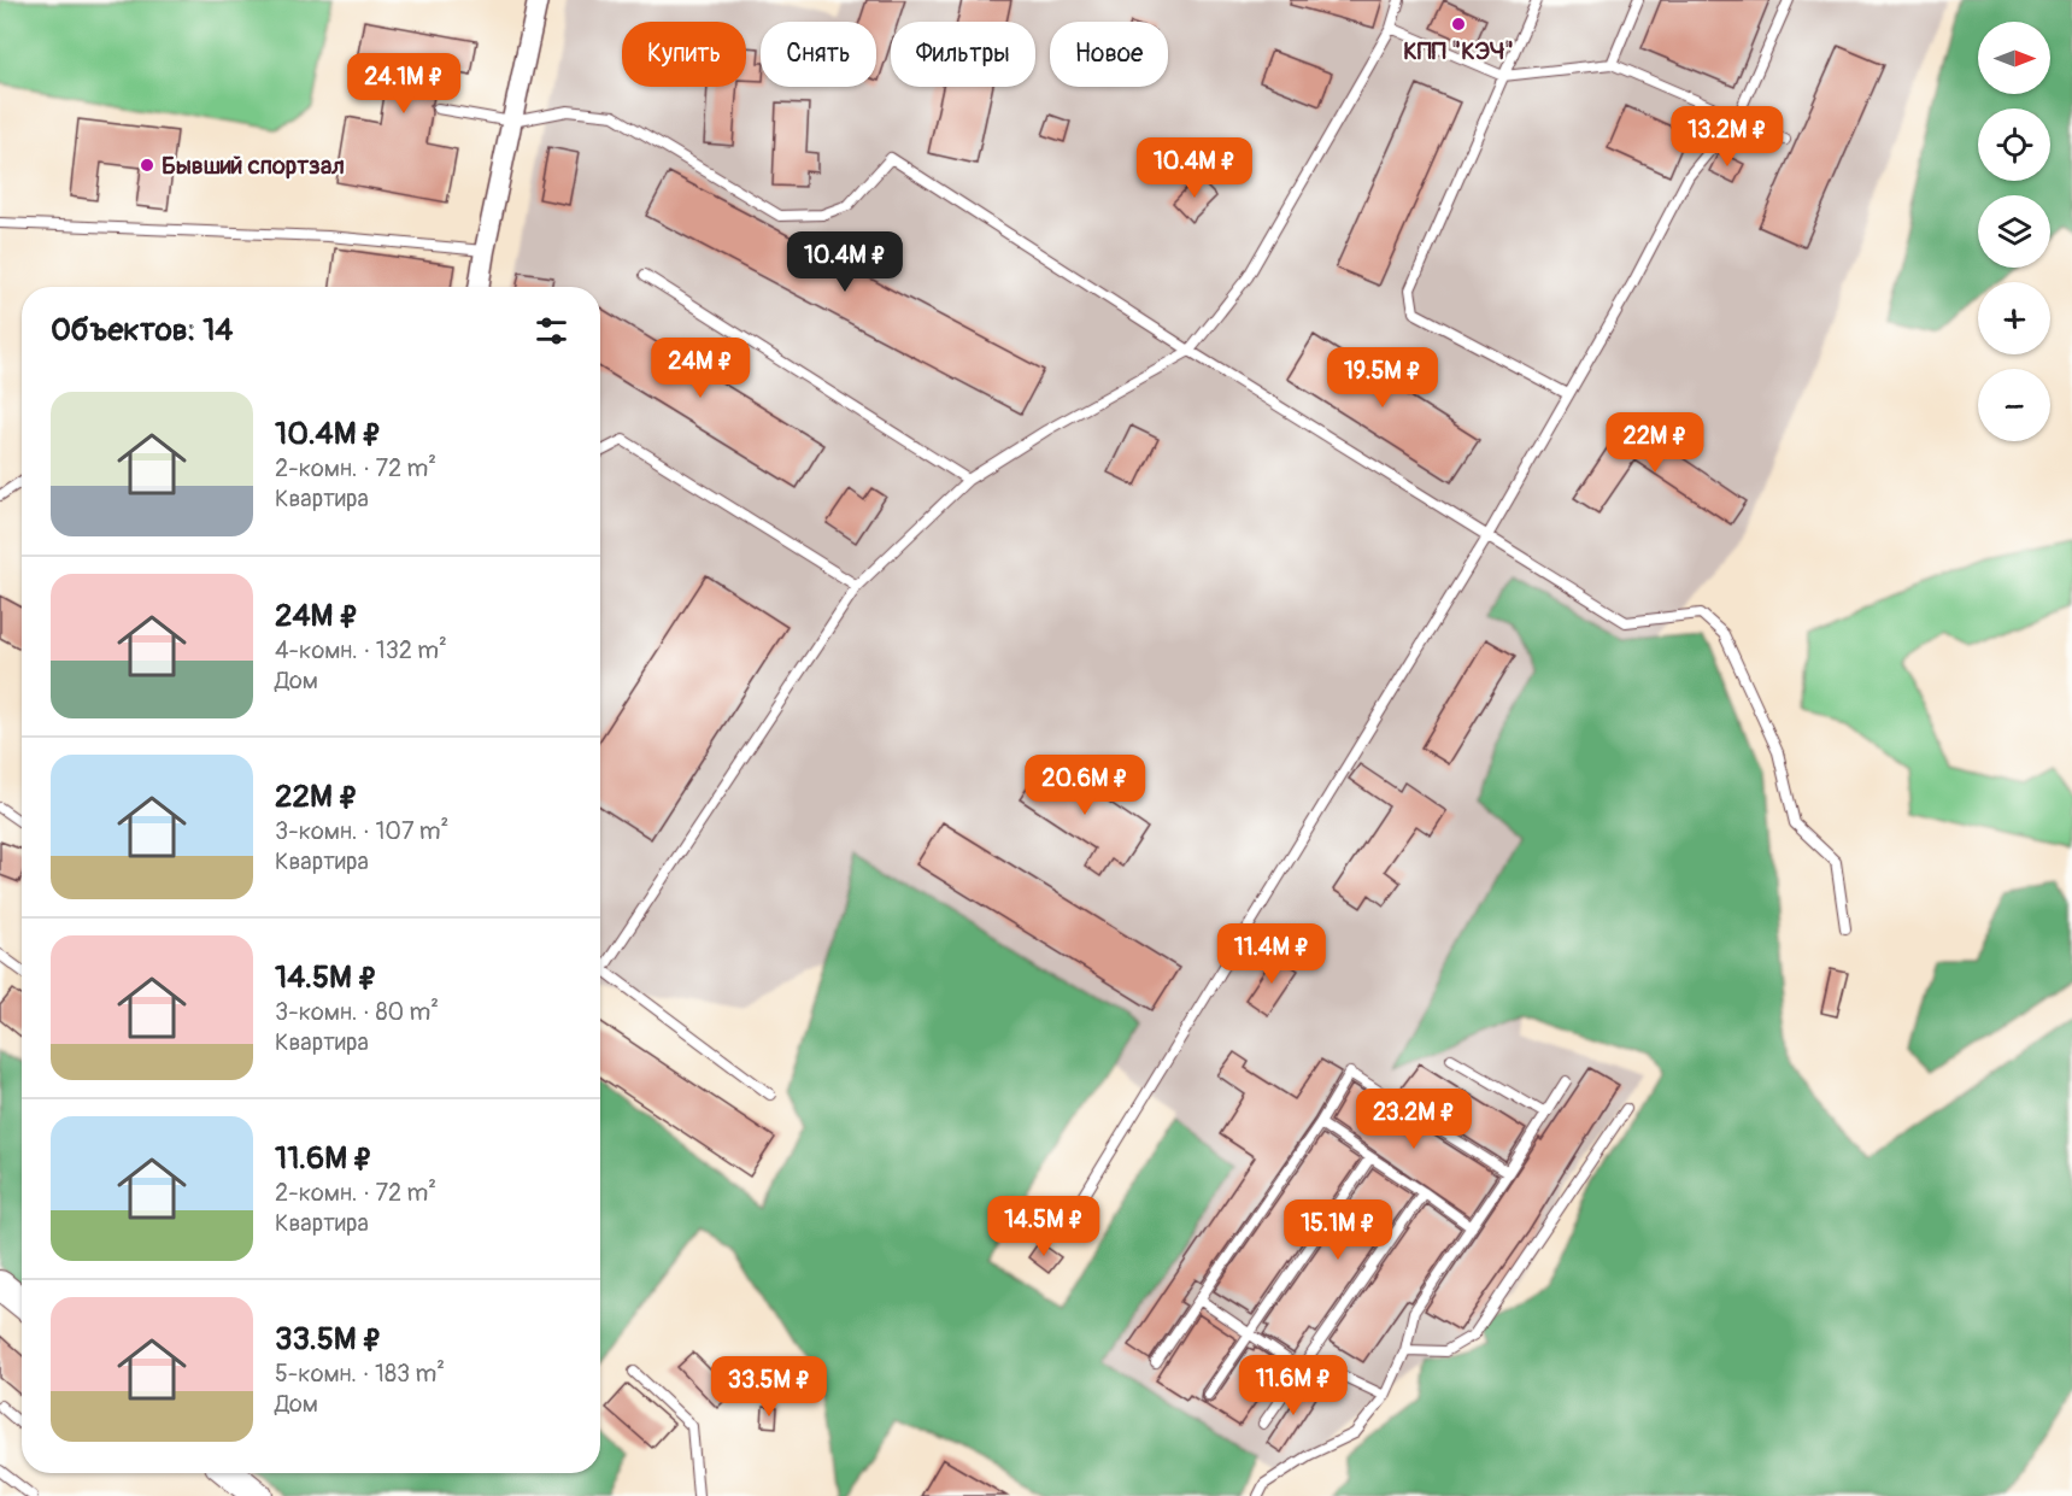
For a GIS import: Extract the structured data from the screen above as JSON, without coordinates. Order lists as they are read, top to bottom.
{
  "places": ["КПП \"КЭЧ\"", "Бывший спортзал"],
  "north": "right",
  "page": {
    "map_buttons": ["+", "−"],
    "chip": [
      "Купить",
      "Снять",
      "Фильтры",
      "Новое"
    ],
    "price": [
      "24.1M ₽",
      "13.2M ₽",
      "10.4M ₽",
      "10.4M ₽",
      "24M ₽",
      "19.5M ₽",
      "22M ₽",
      "20.6M ₽",
      "11.4M ₽",
      "23.2M ₽",
      "14.5M ₽",
      "15.1M ₽",
      "11.6M ₽",
      "33.5M ₽"
    ],
    "heading": "Объектов: 14",
    "list": [
      {
        "name": "10.4M ₽",
        "note": "2-комн. · 72 m² · Квартира"
      },
      {
        "name": "24M ₽",
        "note": "4-комн. · 132 m² · Дом"
      },
      {
        "name": "22M ₽",
        "note": "3-комн. · 107 m² · Квартира"
      },
      {
        "name": "14.5M ₽",
        "note": "3-комн. · 80 m² · Квартира"
      },
      {
        "name": "11.6M ₽",
        "note": "2-комн. · 72 m² · Квартира"
      },
      {
        "name": "33.5M ₽",
        "note": "5-комн. · 183 m² · Дом"
      }
    ]
  }
}
